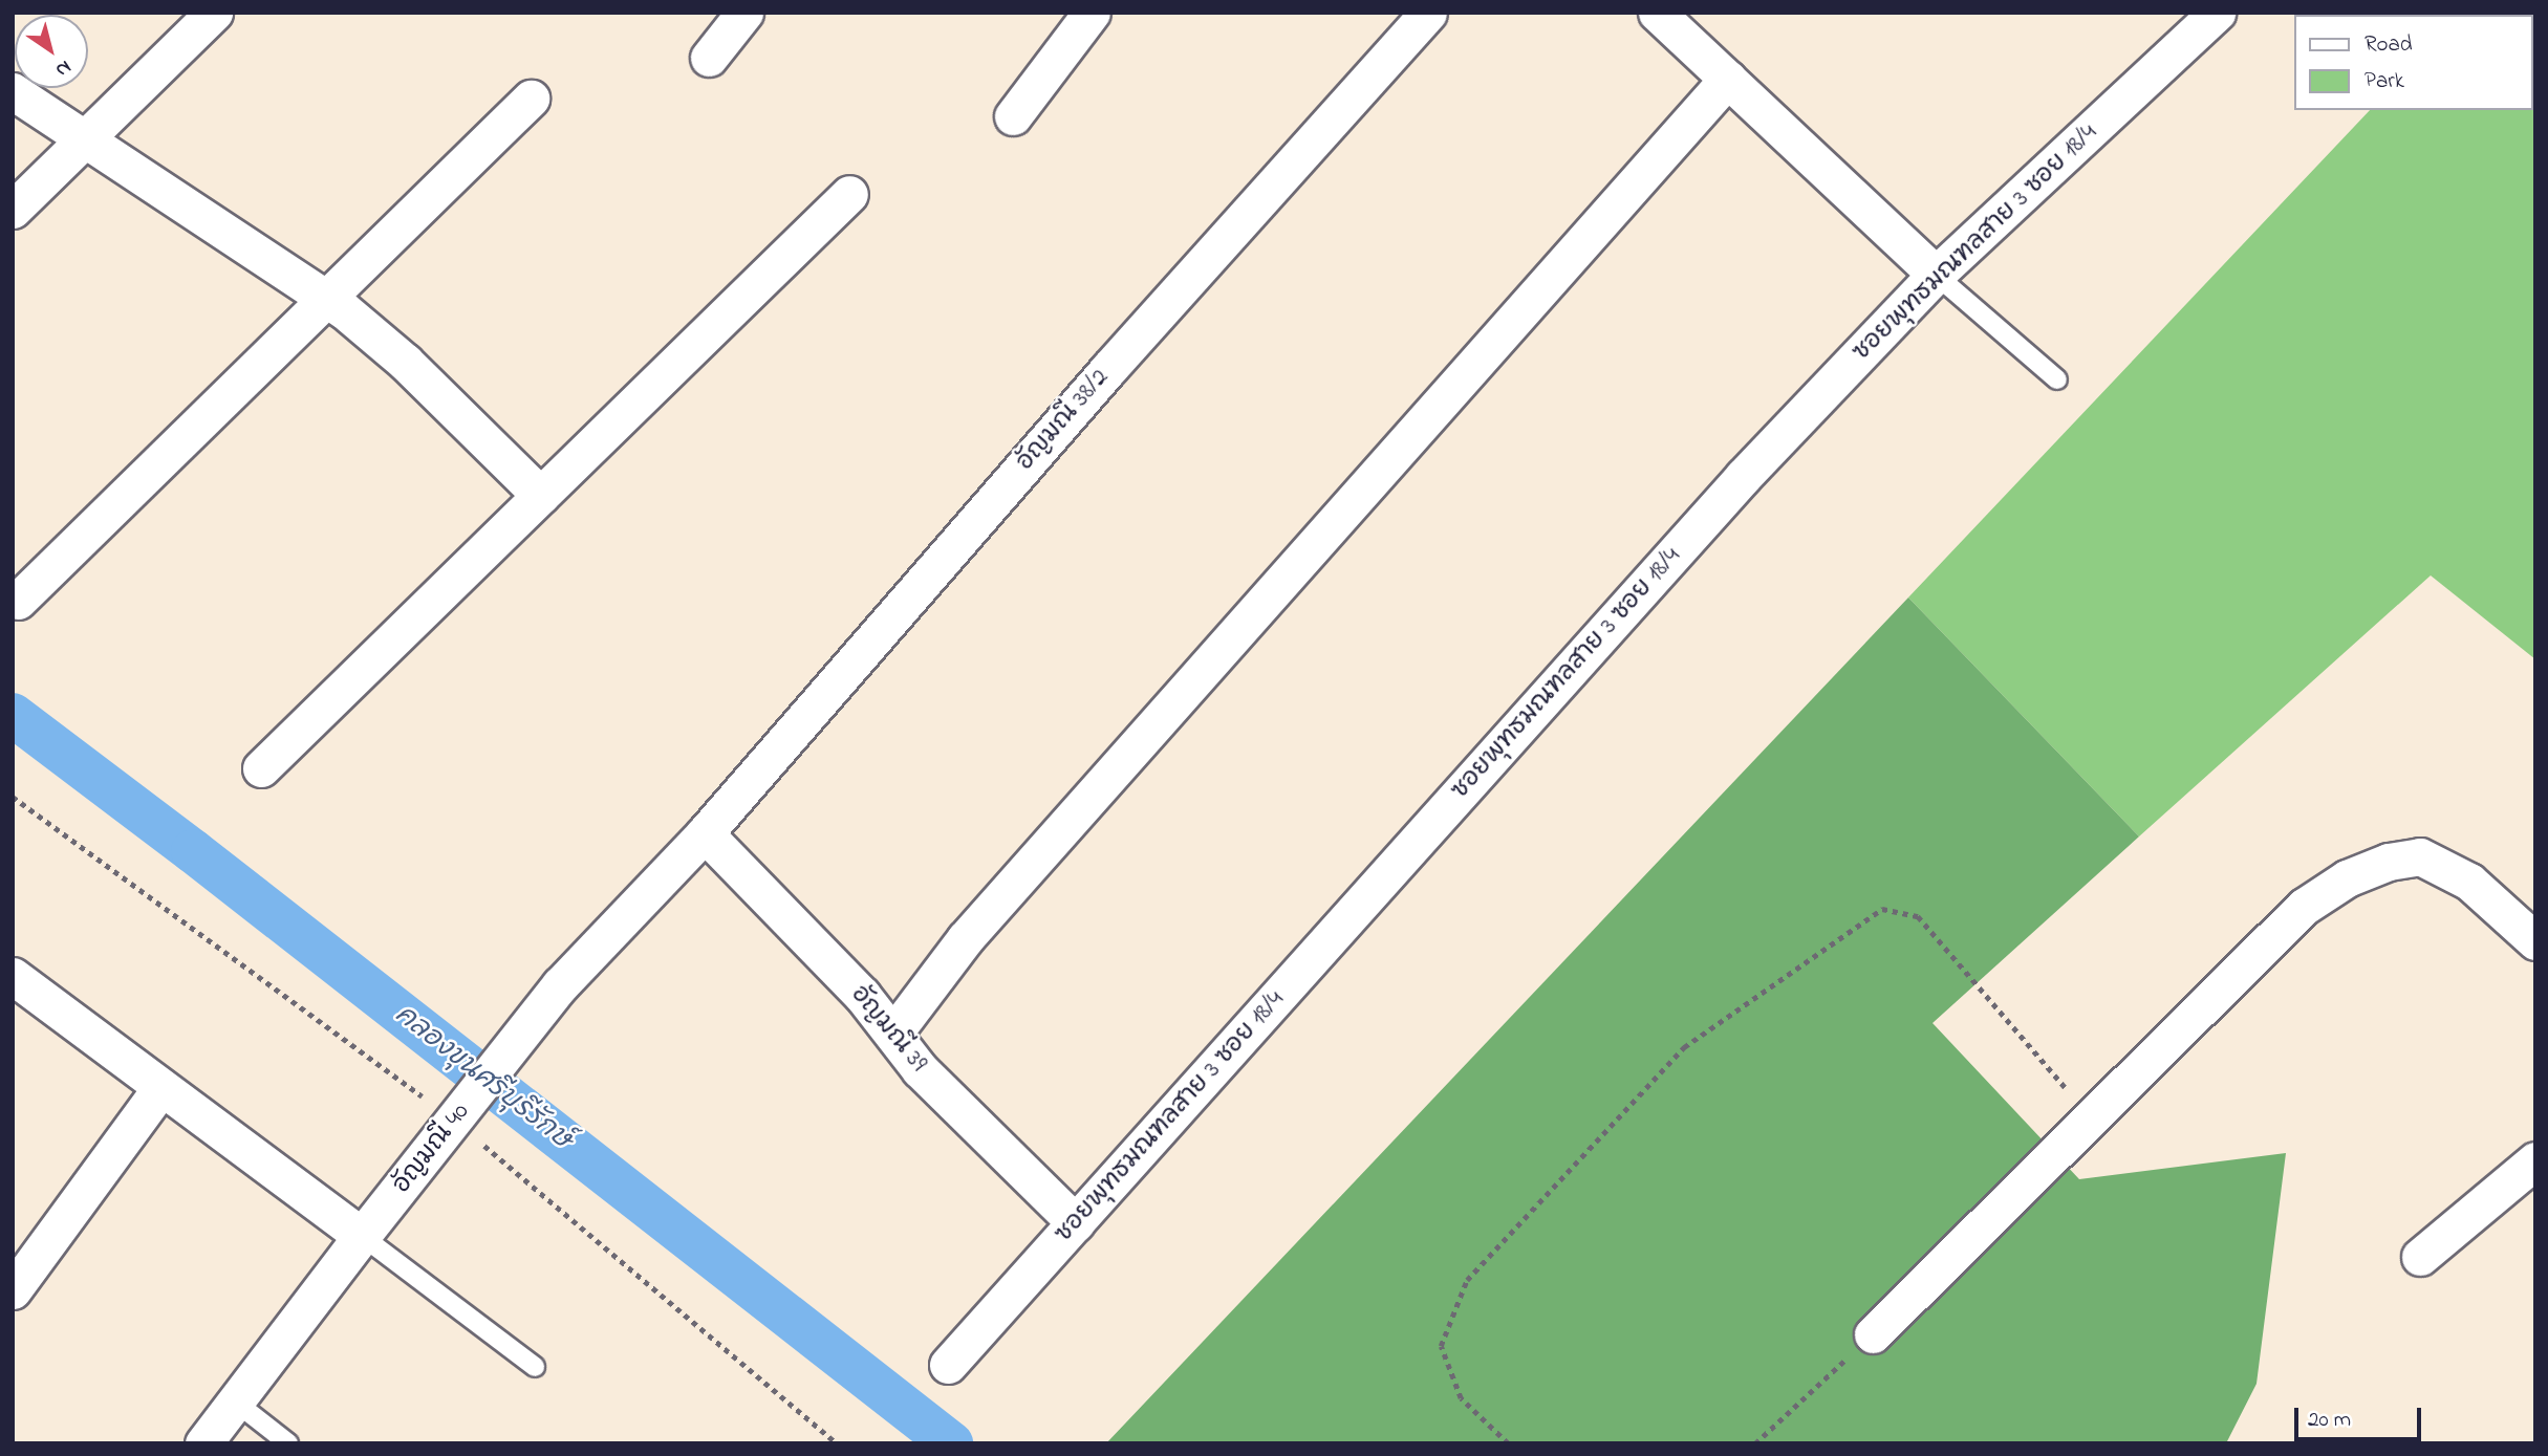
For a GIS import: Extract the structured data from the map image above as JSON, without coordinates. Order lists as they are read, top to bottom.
{
  "streets": {
    "street": [
      "ซอยพุทธมณฑลสาย 3 ซอย 18/4",
      "อัญมณี 38/2",
      "อัญมณี 39",
      "อัญมณี 40"
    ]
  },
  "crossings": [
    ["ซอยพุทธมณฑลสาย 3 ซอย 18/4", "อัญมณี 39"],
    ["อัญมณี 38/2", "อัญมณี 39"],
    ["อัญมณี 38/2", "อัญมณี 40"],
    ["อัญมณี 39", "อัญมณี 40"]
  ],
  "water": ["คลองขุนศรีบุรีรักษ์"],
  "legend": ["Road", "Park"],
  "scale_bar": "20 m",
  "north": "bottom right"
}
